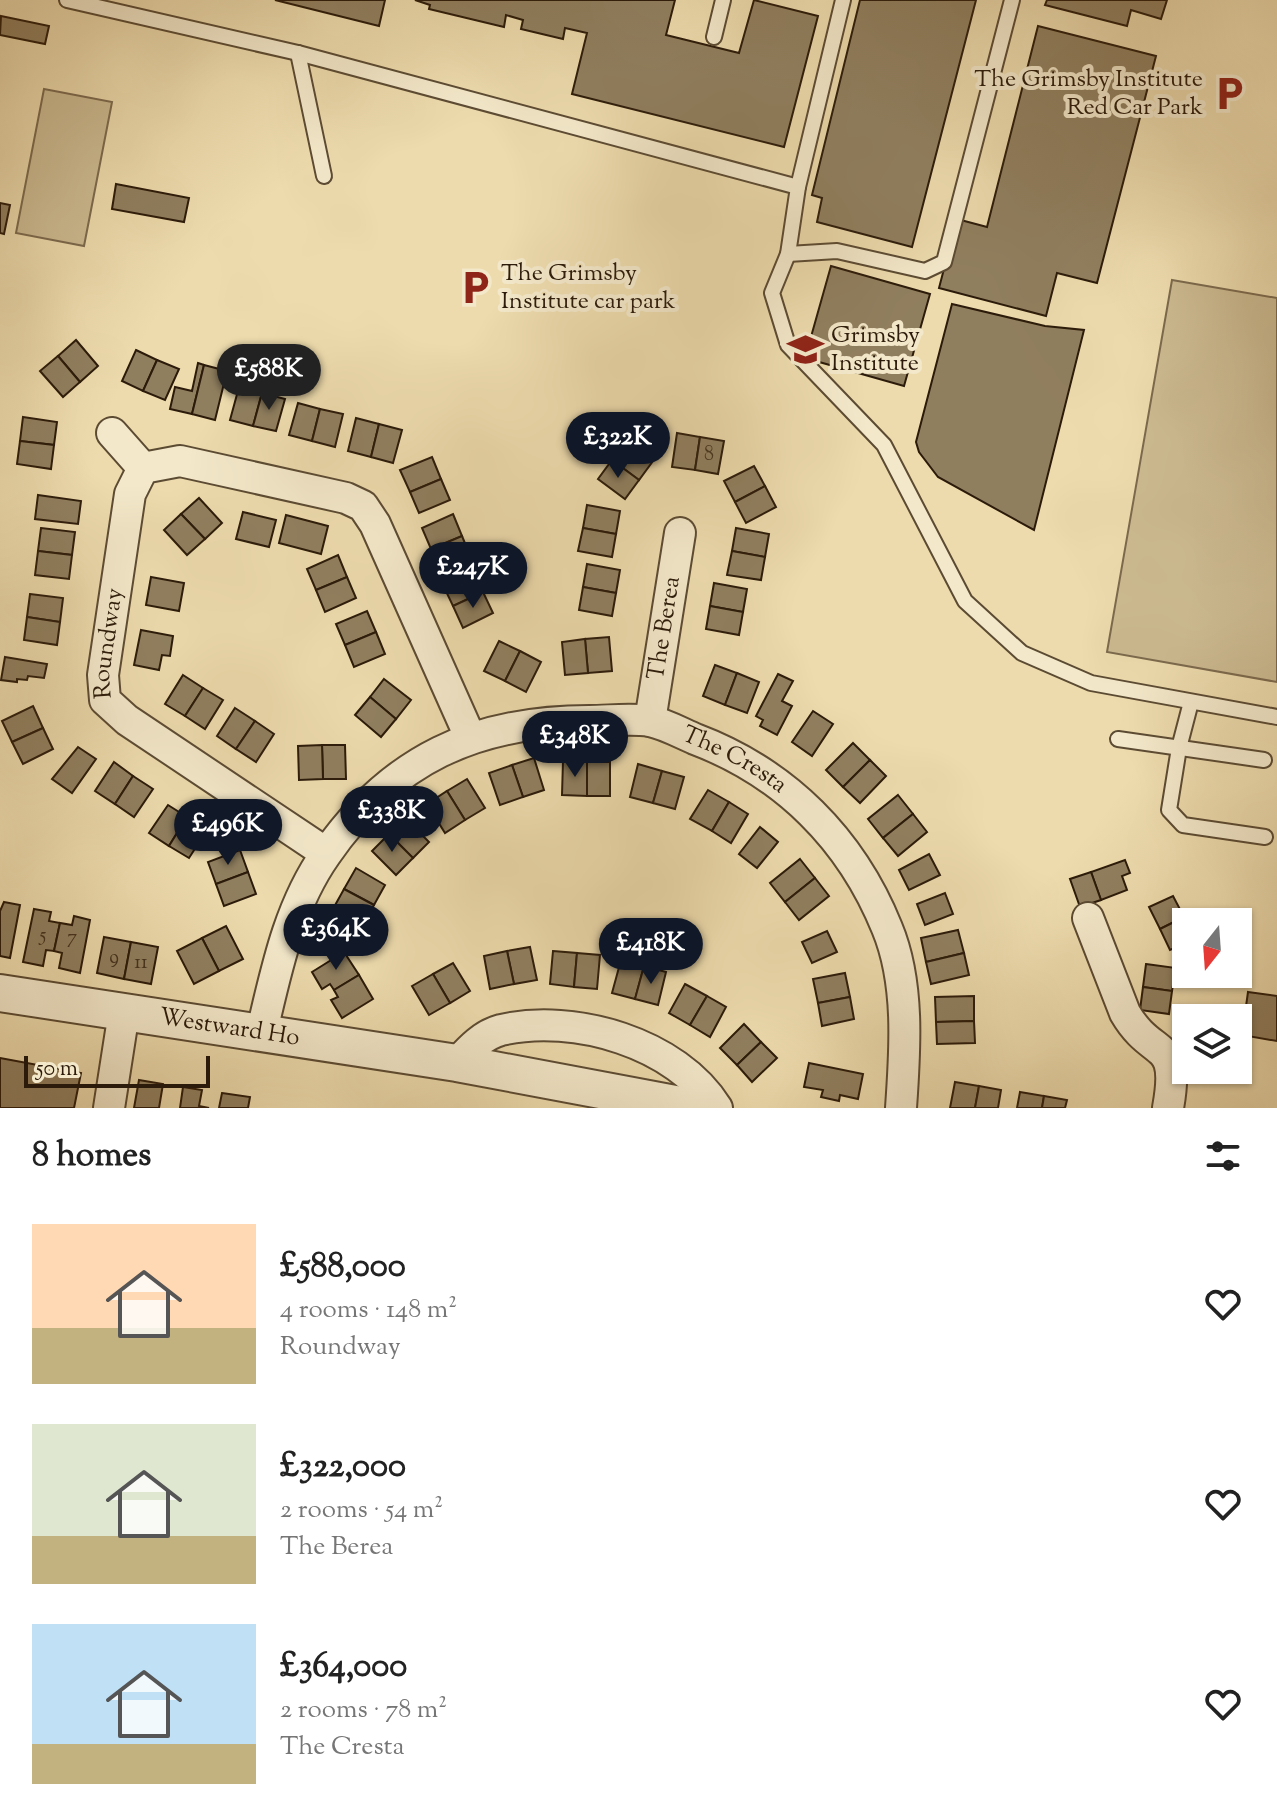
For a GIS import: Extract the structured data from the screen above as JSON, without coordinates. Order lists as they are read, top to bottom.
{
  "streets": {
    "street": [
      "The Berea",
      "Roundway",
      "The Cresta",
      "Westward Ho"
    ]
  },
  "crossings": [
    ["The Berea", "The Cresta"],
    ["Roundway", "The Cresta"],
    ["The Cresta", "Westward Ho"]
  ],
  "places": {
    "parking": ["The Grimsby Institute Red Car Park", "The Grimsby Institute car park"],
    "school or university": ["Grimsby Institute"]
  },
  "house_numbers": [
    "8",
    "5",
    "7",
    "9",
    "11"
  ],
  "scale_bar": "50 m",
  "north": "bottom",
  "page": {
    "price": [
      "£588K",
      "£322K",
      "£247K",
      "£348K",
      "£338K",
      "£496K",
      "£364K",
      "£418K"
    ],
    "scale": "50 m",
    "heading": "8 homes",
    "list": [
      {
        "name": "£588,000",
        "note": "4 rooms · 148 m² · Roundway"
      },
      {
        "name": "£322,000",
        "note": "2 rooms · 54 m² · The Berea"
      },
      {
        "name": "£364,000",
        "note": "2 rooms · 78 m² · The Cresta"
      }
    ]
  }
}
